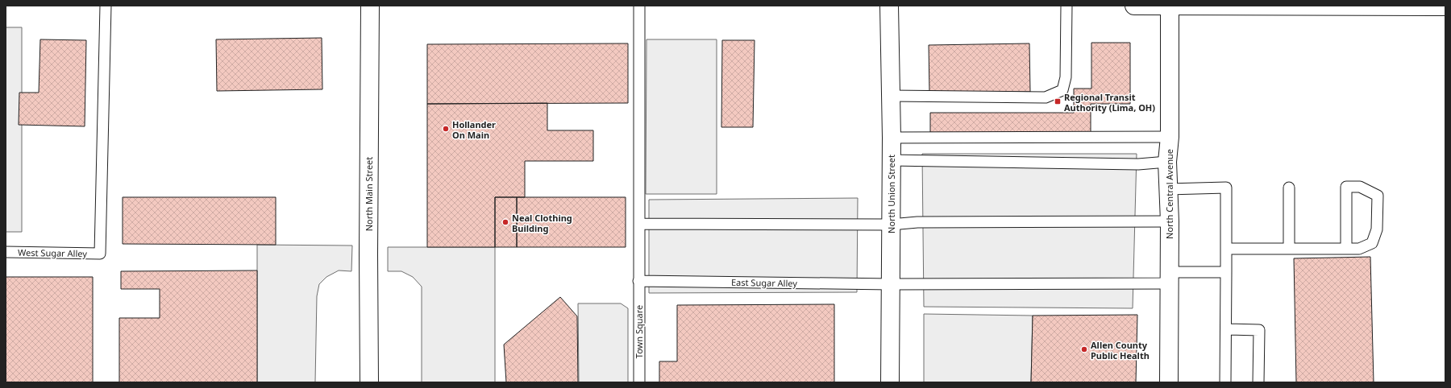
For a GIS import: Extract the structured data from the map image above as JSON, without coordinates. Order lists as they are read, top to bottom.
{
  "streets": {
    "main road": ["North Main Street", "North Union Street", "North Central Avenue"],
    "lane": ["West Sugar Alley", "East Sugar Alley", "Town Square"]
  },
  "crossings": [
    ["North Union Street", "East Sugar Alley"],
    ["North Central Avenue", "East Sugar Alley"],
    ["East Sugar Alley", "Town Square"]
  ],
  "places": {
    "transit": ["Regional Transit Authority (Lima, OH)"],
    "other": ["Hollander On Main", "Neal Clothing Building", "Allen County Public Health"]
  }
}
